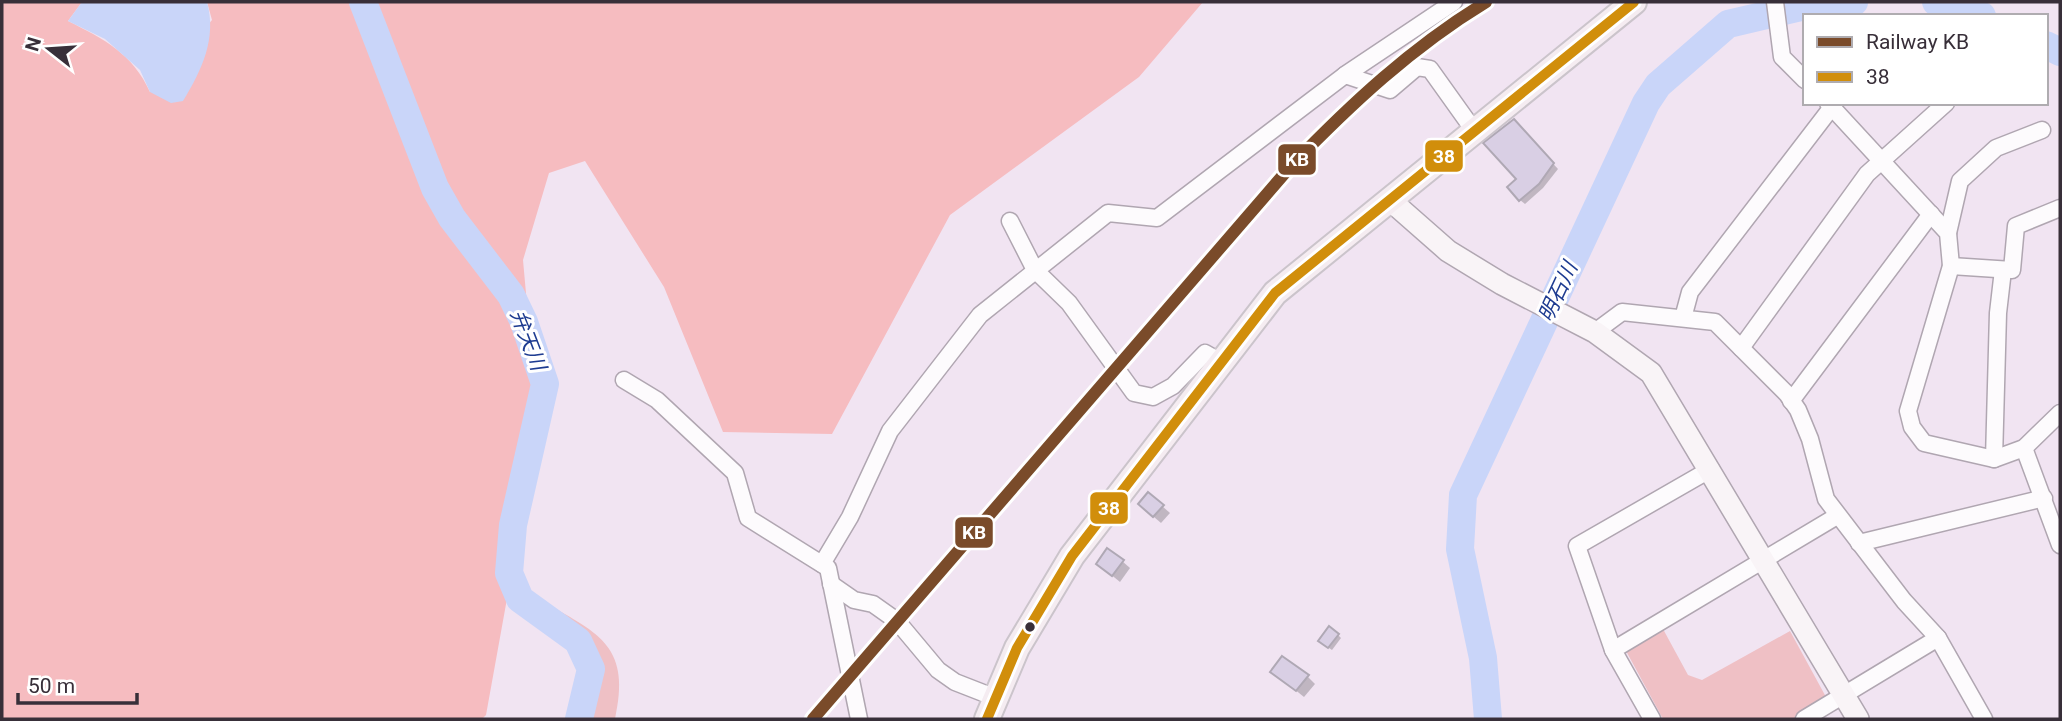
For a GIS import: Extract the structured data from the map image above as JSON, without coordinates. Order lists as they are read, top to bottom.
{
  "water": ["明石川", "弁天川"],
  "lines": ["rail line KB", "transit line 38"],
  "legend": ["Railway KB", "38"],
  "scale_bar": "50 m",
  "north": "left"
}
